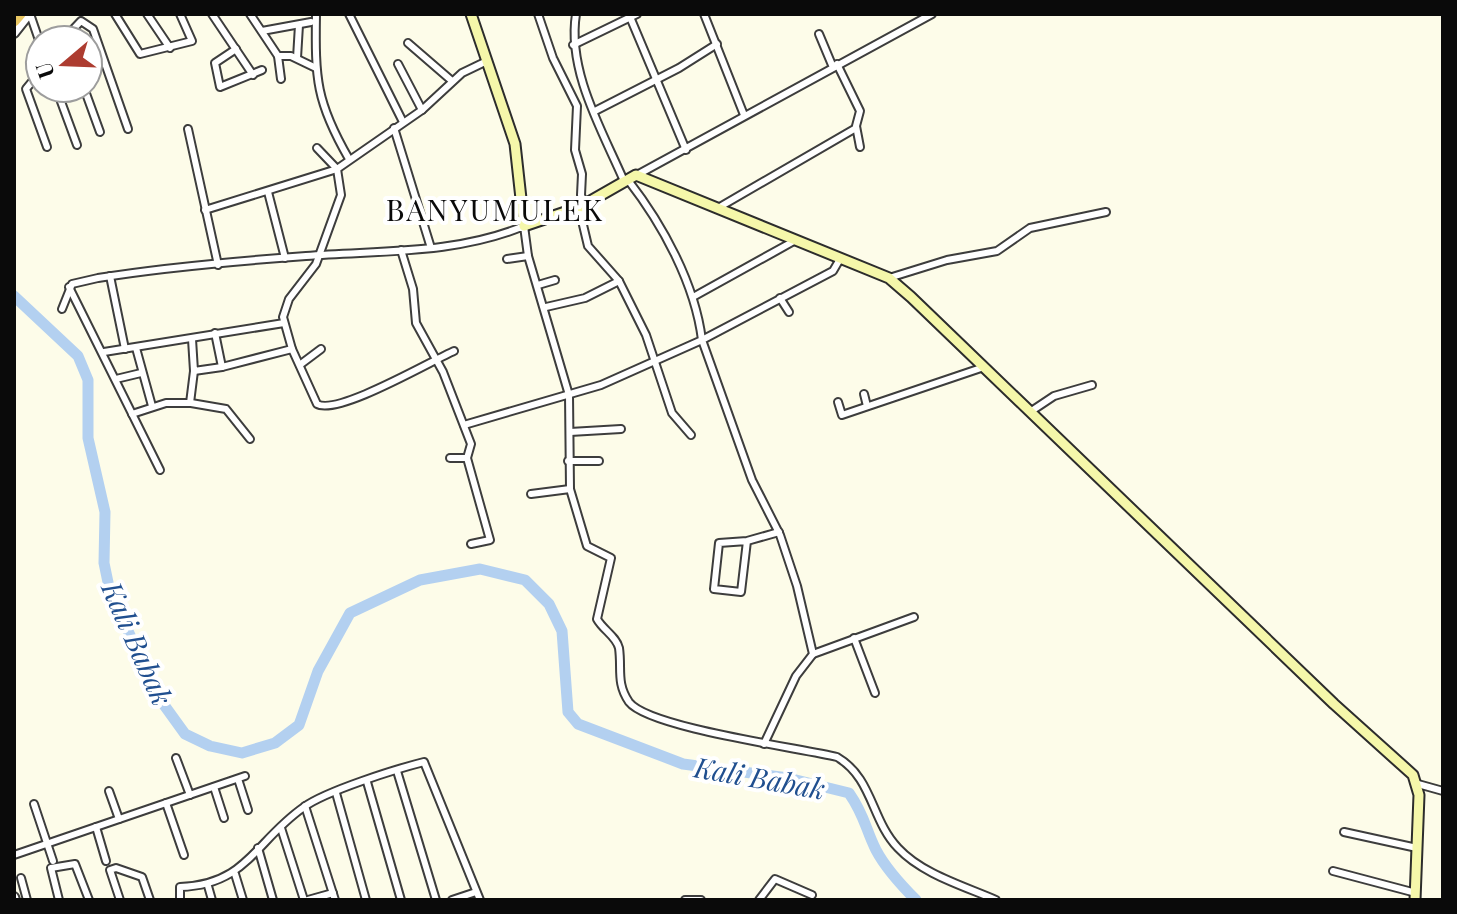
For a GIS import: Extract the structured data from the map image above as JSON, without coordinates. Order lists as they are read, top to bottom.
{
  "districts": ["BANYUMULEK"],
  "water": ["Kali Babak"],
  "north": "left"
}
